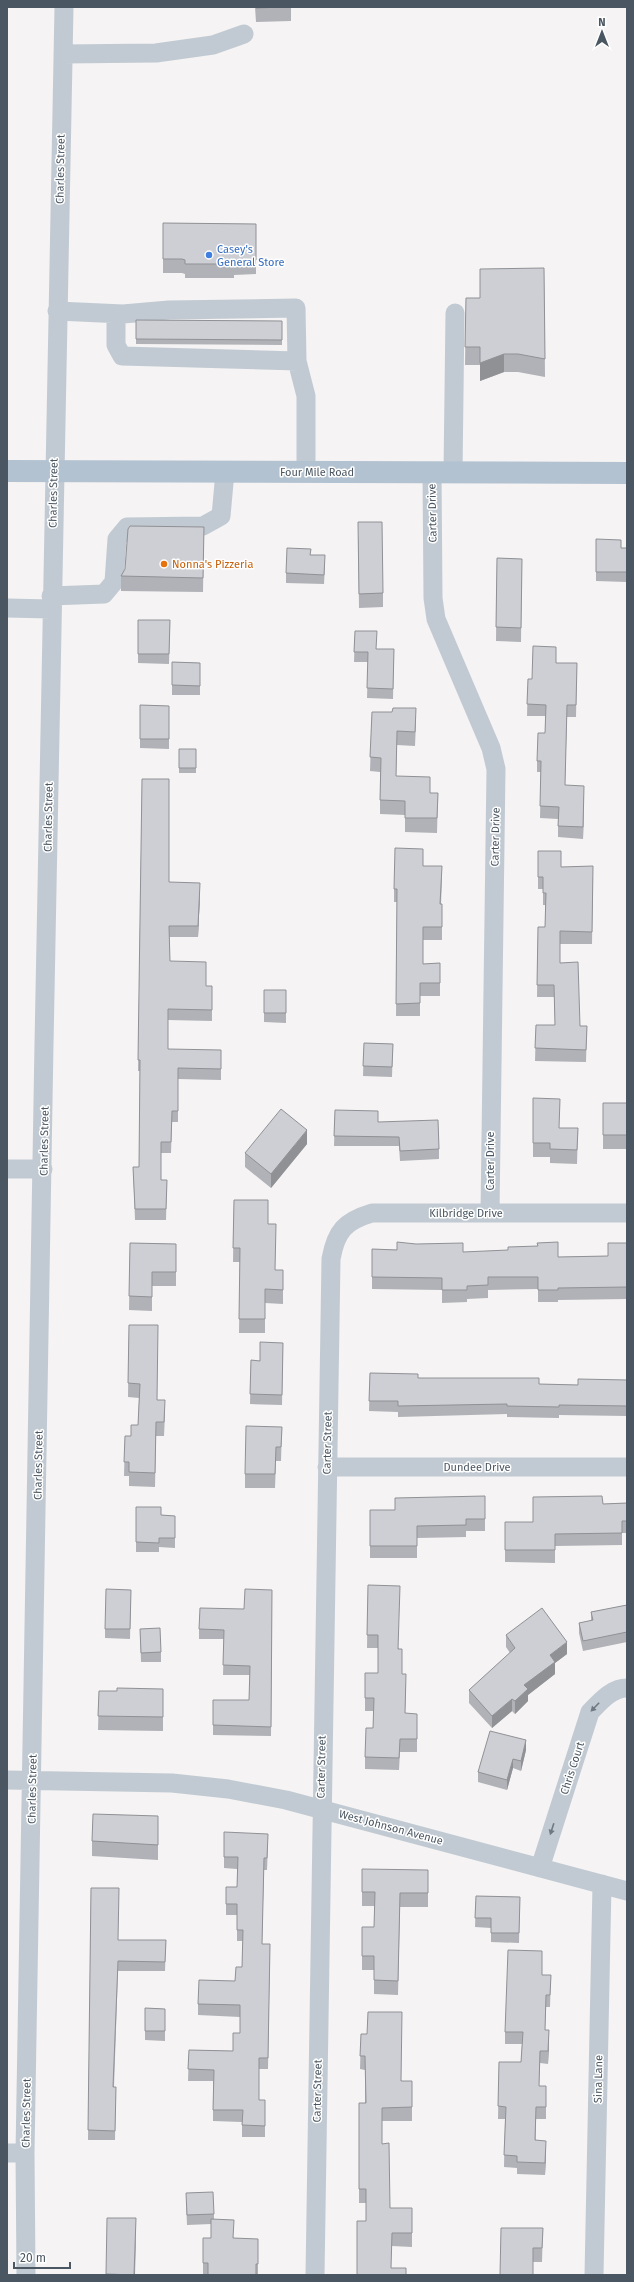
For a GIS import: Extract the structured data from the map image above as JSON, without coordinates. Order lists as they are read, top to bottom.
{
  "streets": {
    "main road": ["Four Mile Road"],
    "street": [
      "Charles Street",
      "Carter Drive",
      "Kilbridge Drive",
      "Carter Street",
      "Dundee Drive",
      "Chris Court",
      "West Johnson Avenue",
      "Sina Lane"
    ]
  },
  "crossings": [
    ["Charles Street", "Four Mile Road"],
    ["Charles Street", "West Johnson Avenue"],
    ["Four Mile Road", "Carter Drive"],
    ["Carter Drive", "Kilbridge Drive"],
    ["Kilbridge Drive", "Carter Street"],
    ["Carter Street", "Dundee Drive"],
    ["Carter Street", "West Johnson Avenue"],
    ["Chris Court", "West Johnson Avenue"],
    ["West Johnson Avenue", "Sina Lane"]
  ],
  "one_way": ["Chris Court"],
  "places": ["Casey's General Store", "Nonna's Pizzeria"],
  "scale_bar": "20 m",
  "north": "top"
}
